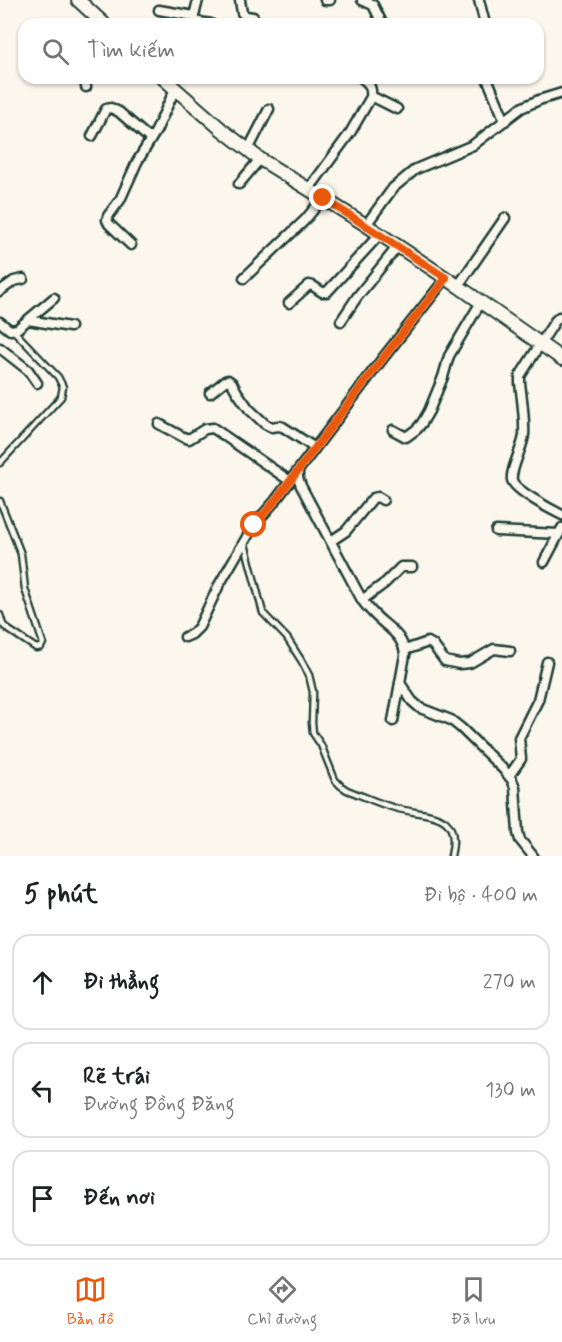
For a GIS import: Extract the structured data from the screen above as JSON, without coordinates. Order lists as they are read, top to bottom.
{
  "page": {
    "search": "Tìm kiếm",
    "heading": ["5 phút", "Đi bộ · 400 m"],
    "list": [
      ["Đi thẳng", "270 m"],
      ["Rẽ trái", "Đường Đồng Đăng", "130 m"],
      "Đến nơi"
    ],
    "nav": ["Bản đồ", "Chỉ đường", "Đã lưu"]
  }
}
